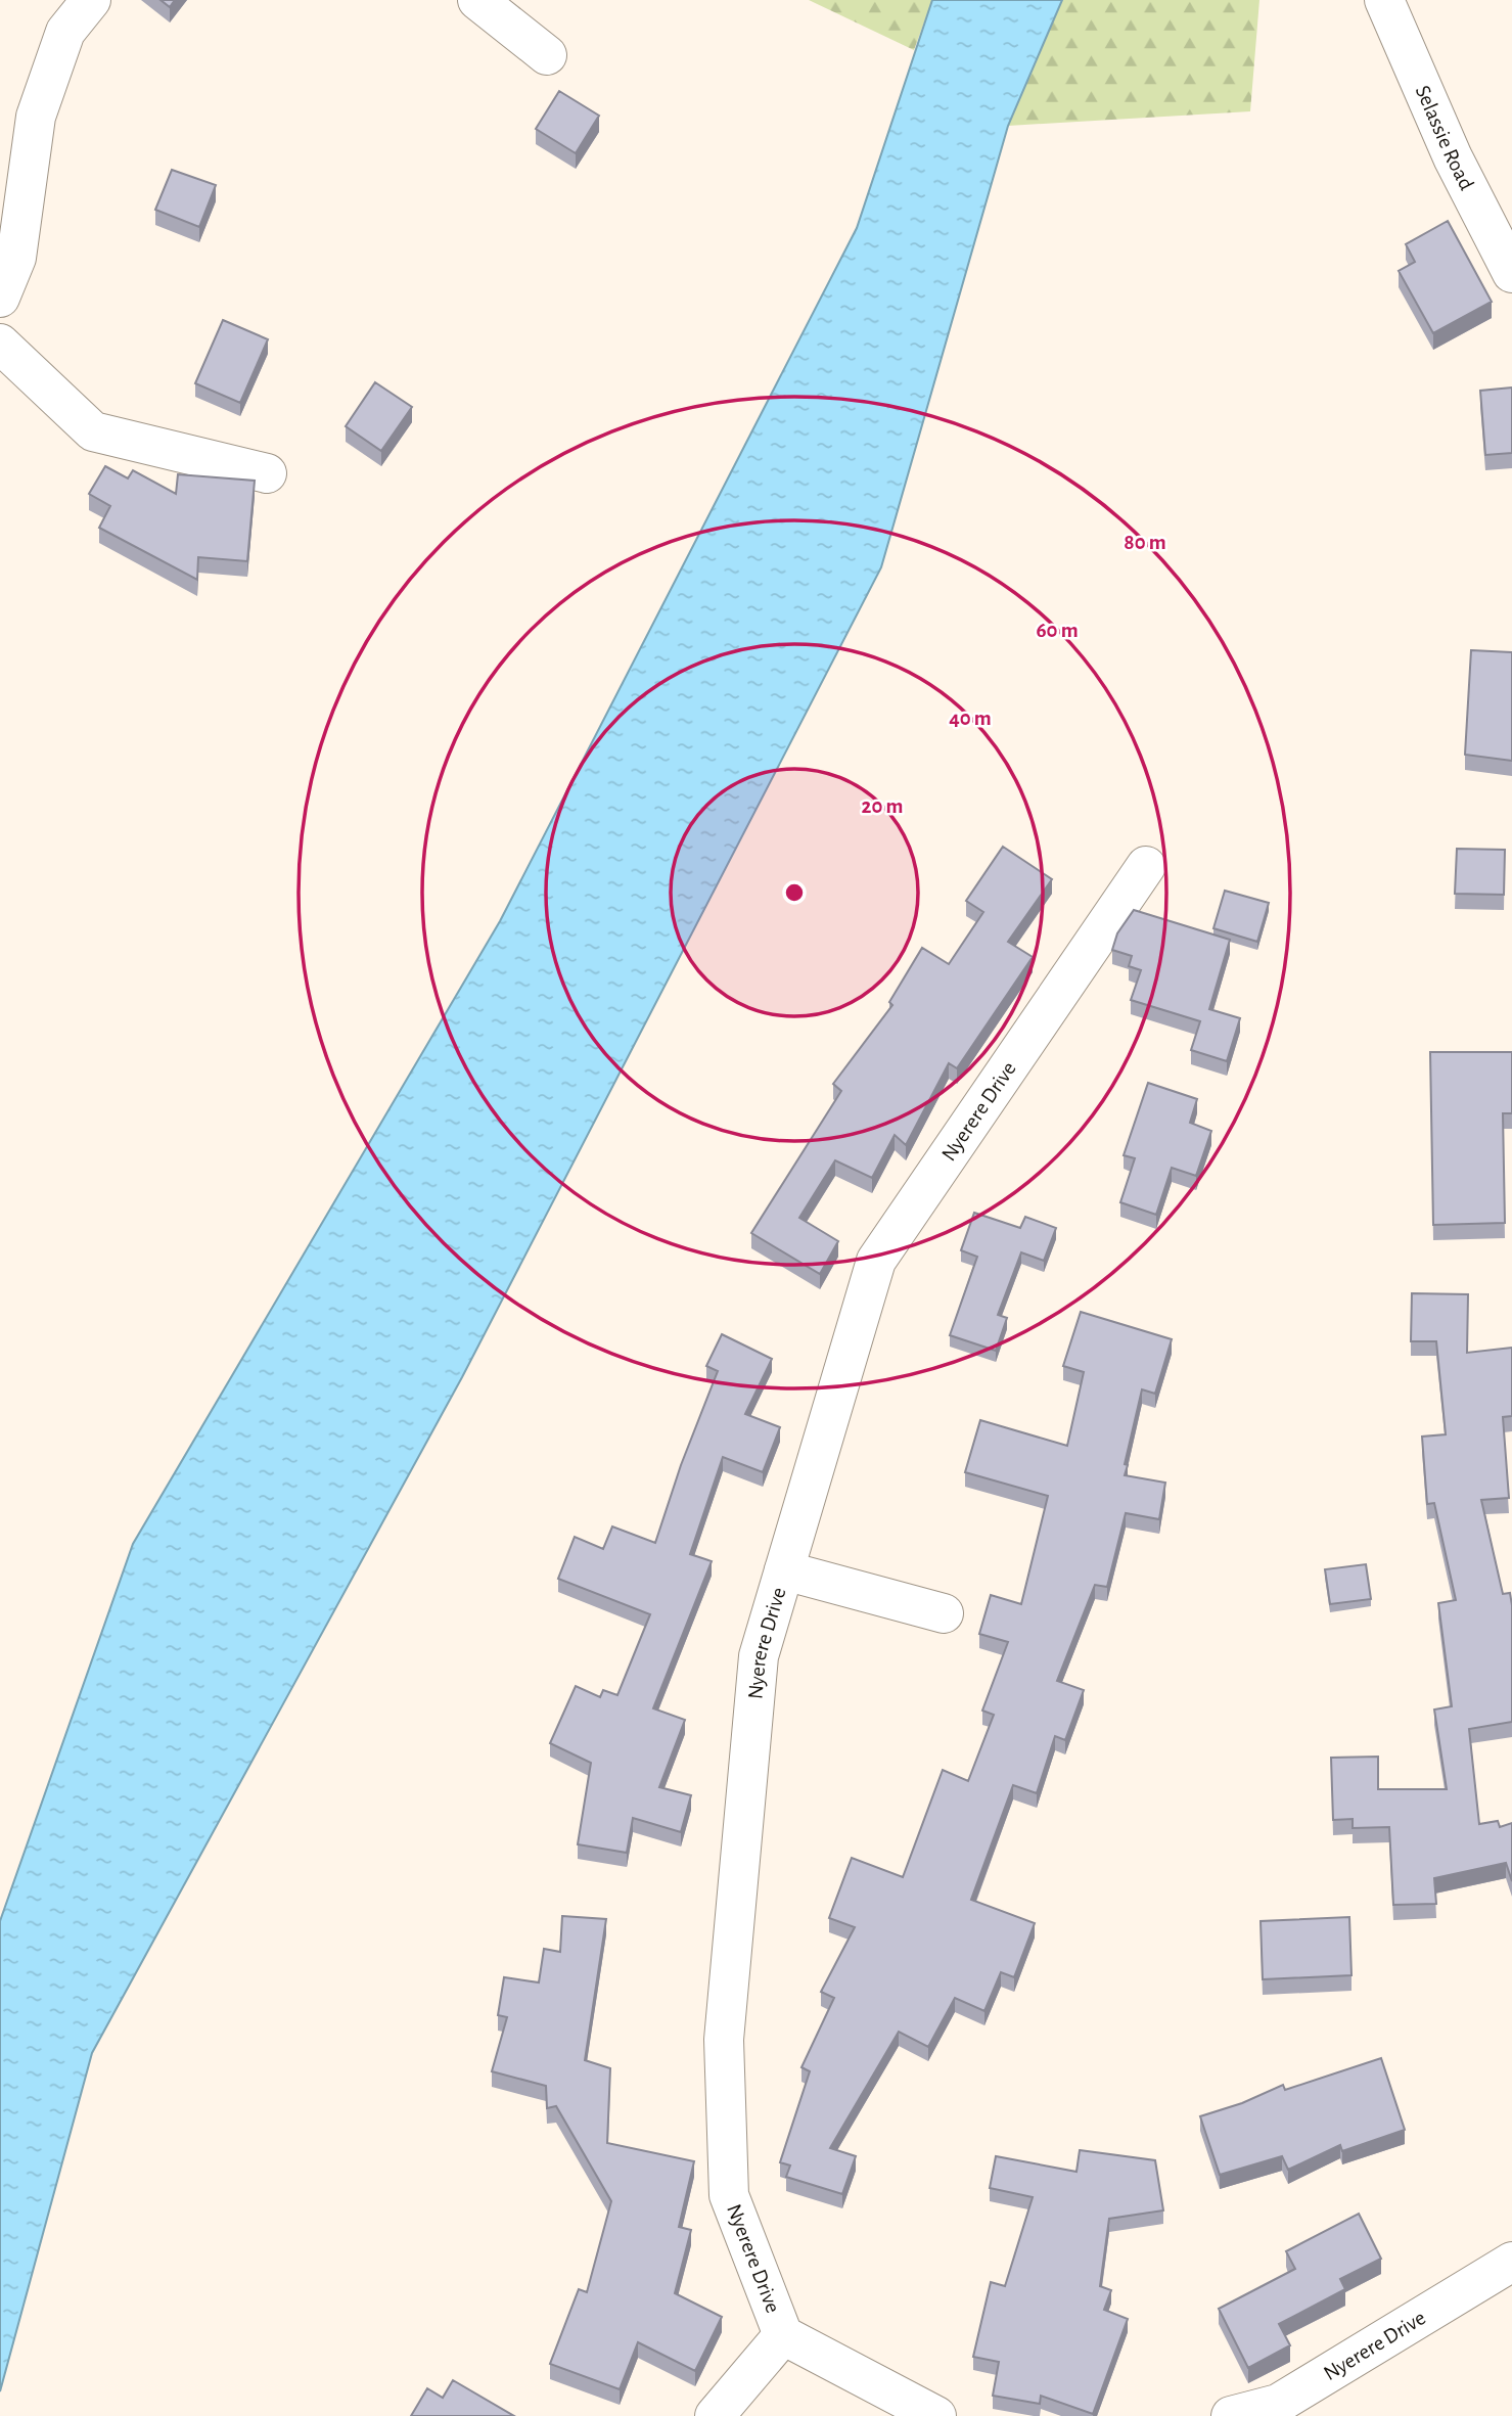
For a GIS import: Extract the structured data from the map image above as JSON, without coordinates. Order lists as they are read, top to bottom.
{
  "streets": {
    "street": ["Selassie Road", "Nyerere Drive"]
  },
  "rings": [
    "80 m",
    "60 m",
    "40 m",
    "20 m"
  ]
}
